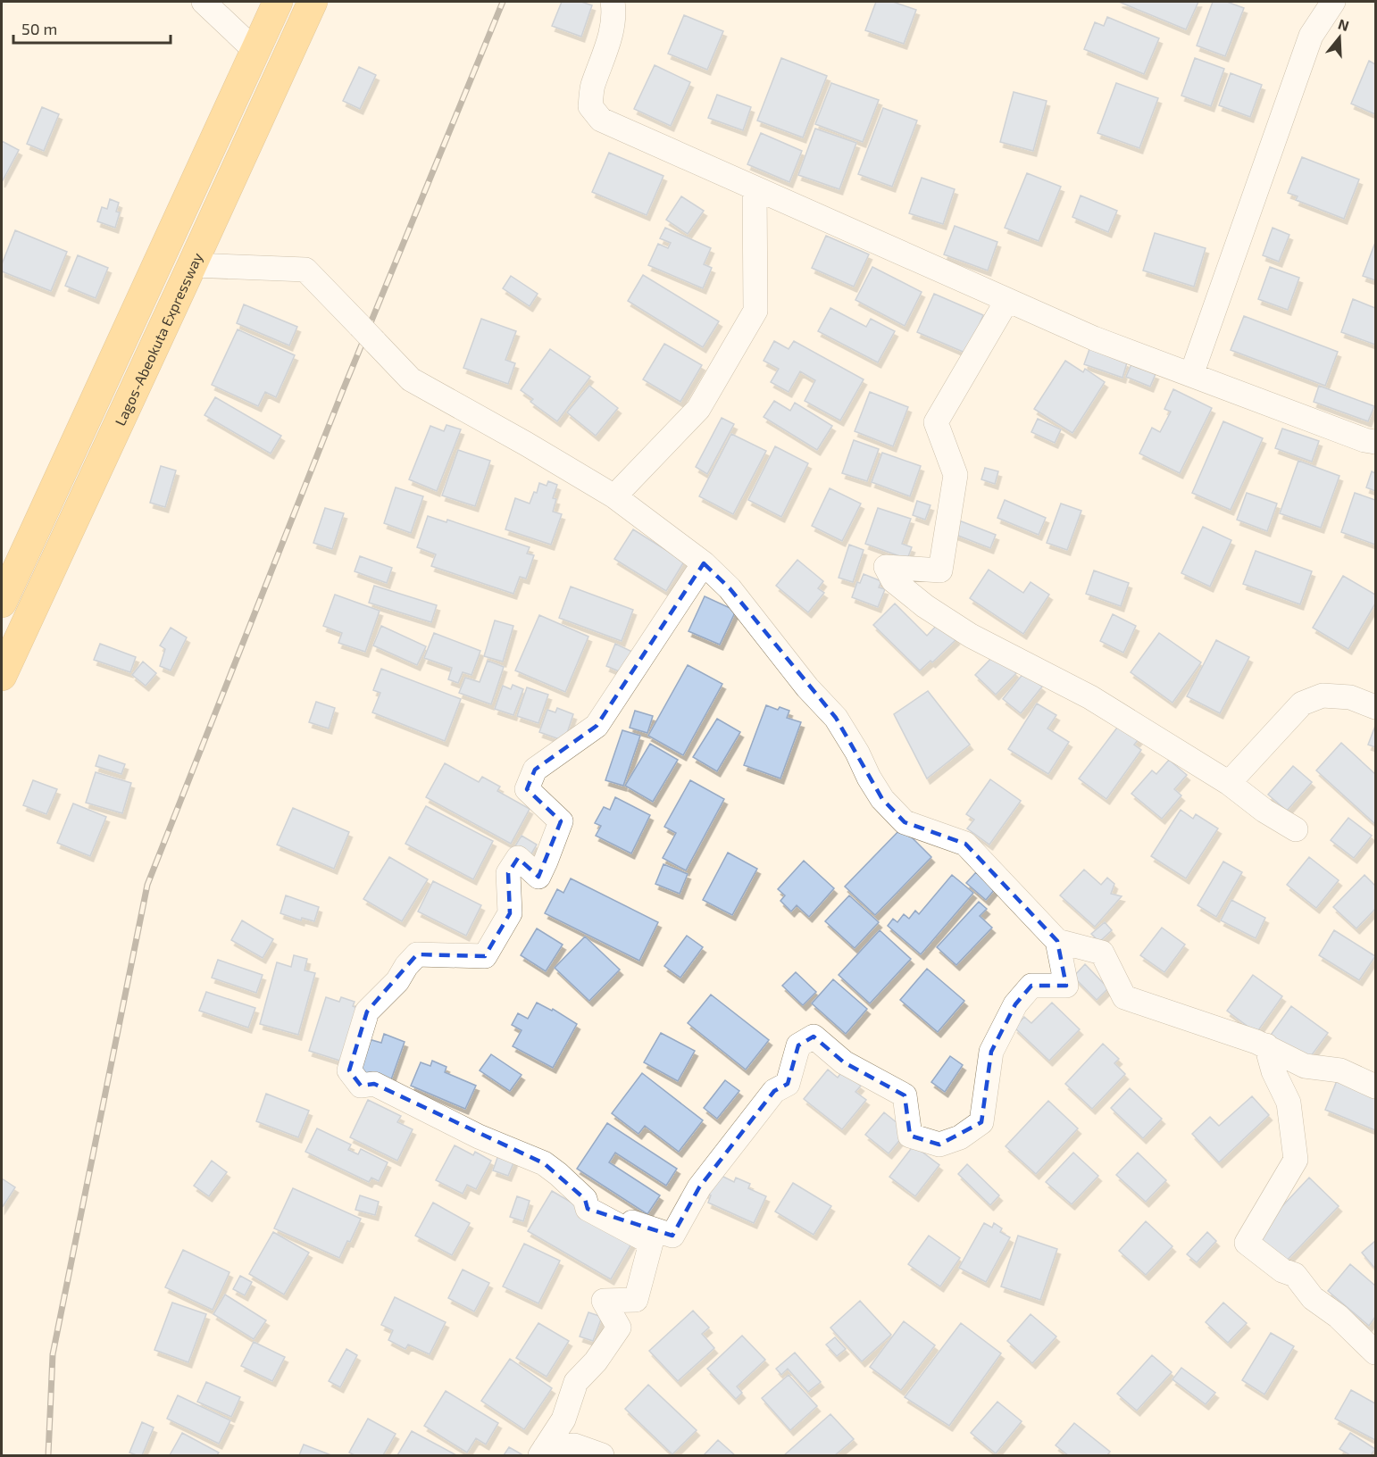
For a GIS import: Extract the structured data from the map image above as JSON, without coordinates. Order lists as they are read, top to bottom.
{
  "streets": {
    "highway": ["Lagos-Abeokuta Expressway"]
  },
  "scale_bar": "50 m",
  "north": "top"
}
